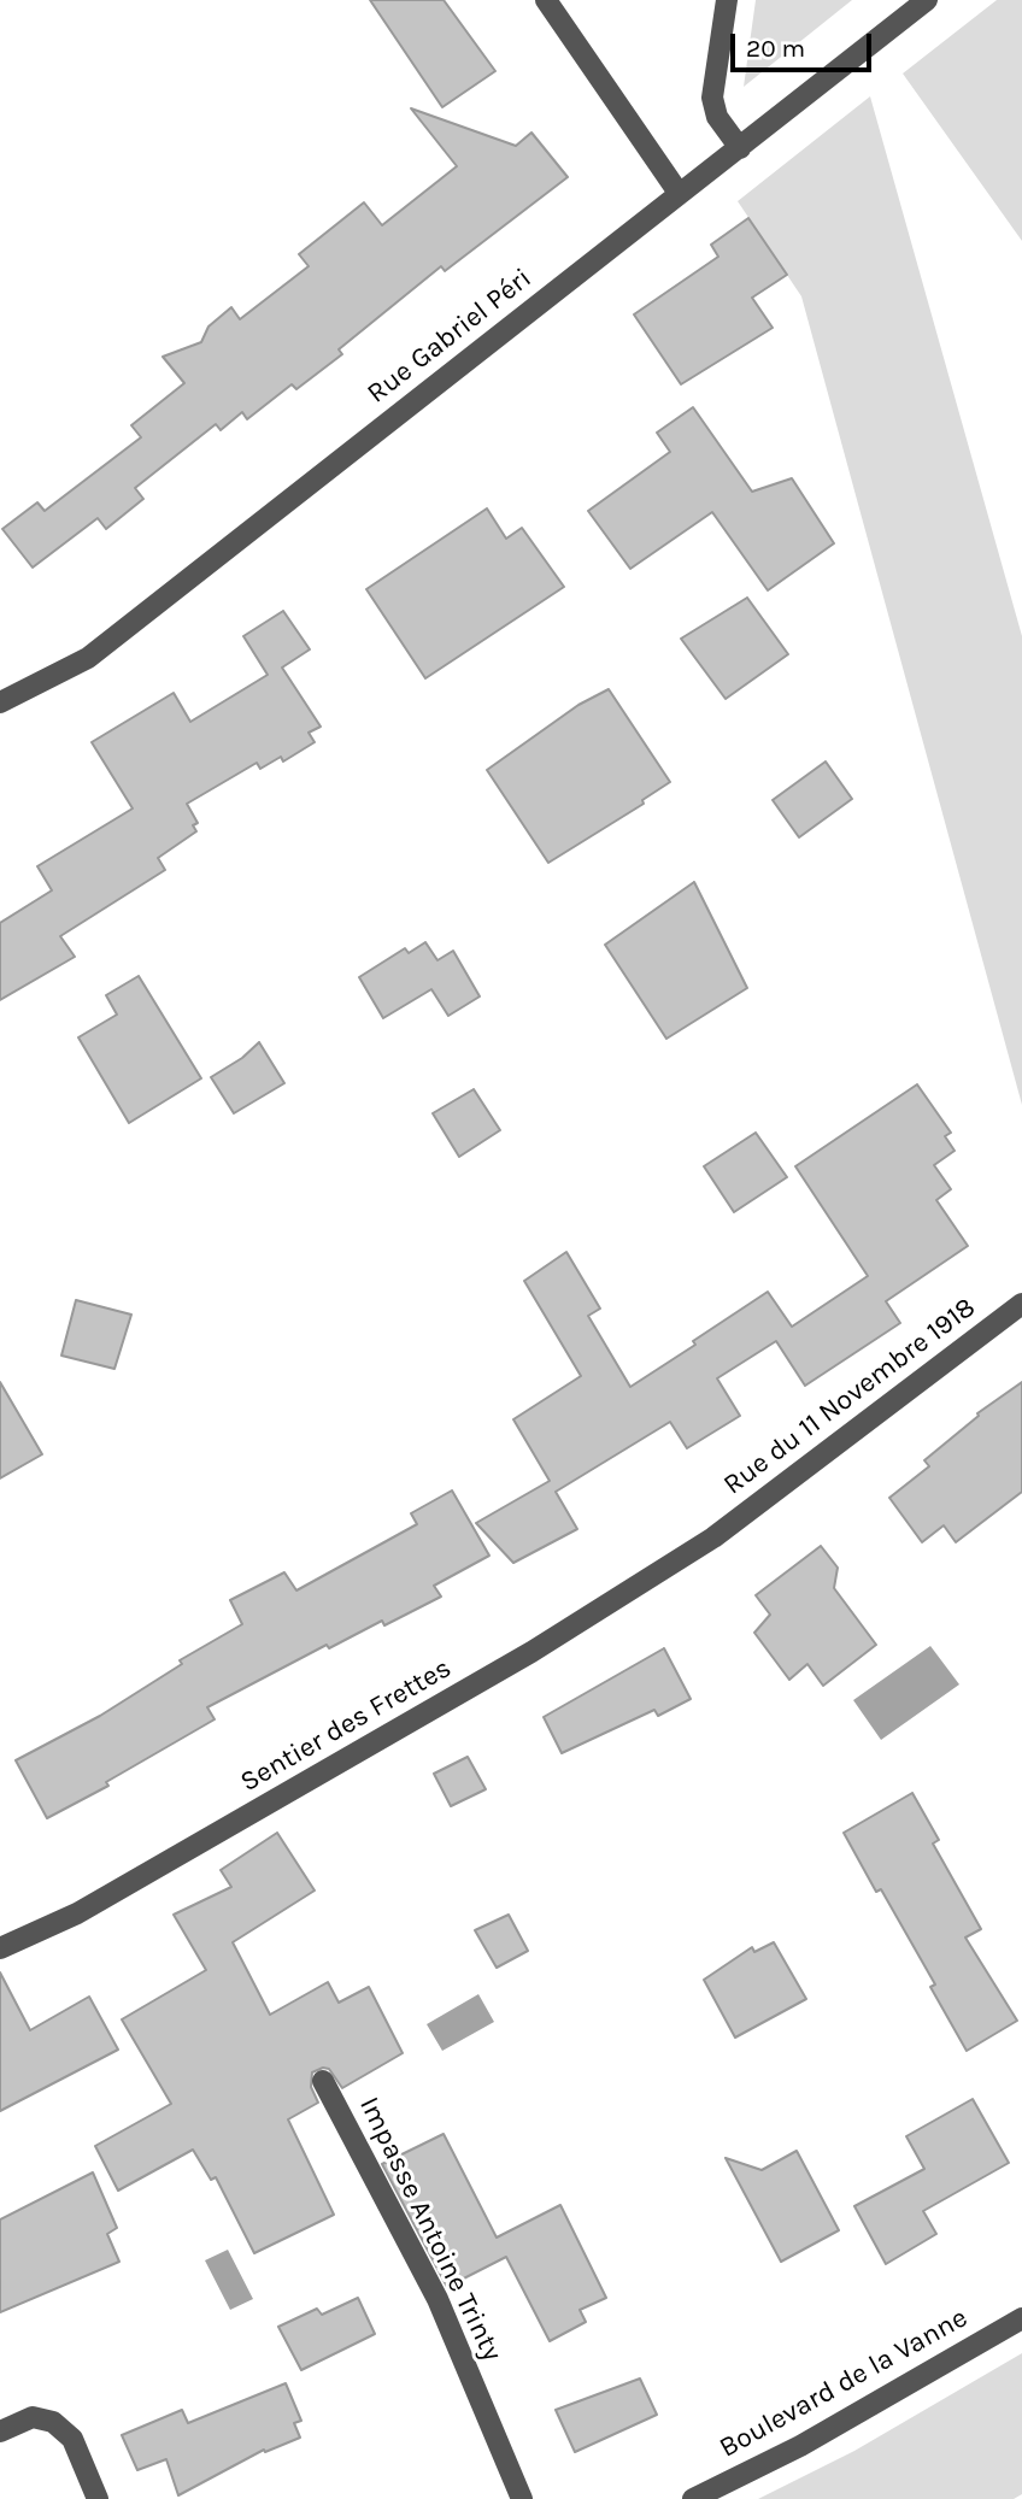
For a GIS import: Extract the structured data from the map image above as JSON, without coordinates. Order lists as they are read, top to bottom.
{
  "streets": {
    "street": [
      "Rue Gabriel Péri",
      "Rue du 11 Novembre 1918",
      "Sentier des Frettes",
      "Impasse Antoine Trinty",
      "Boulevard de la Vanne"
    ]
  },
  "crossings": [
    ["Rue du 11 Novembre 1918", "Sentier des Frettes"]
  ],
  "scale_bar": "20 m"
}
